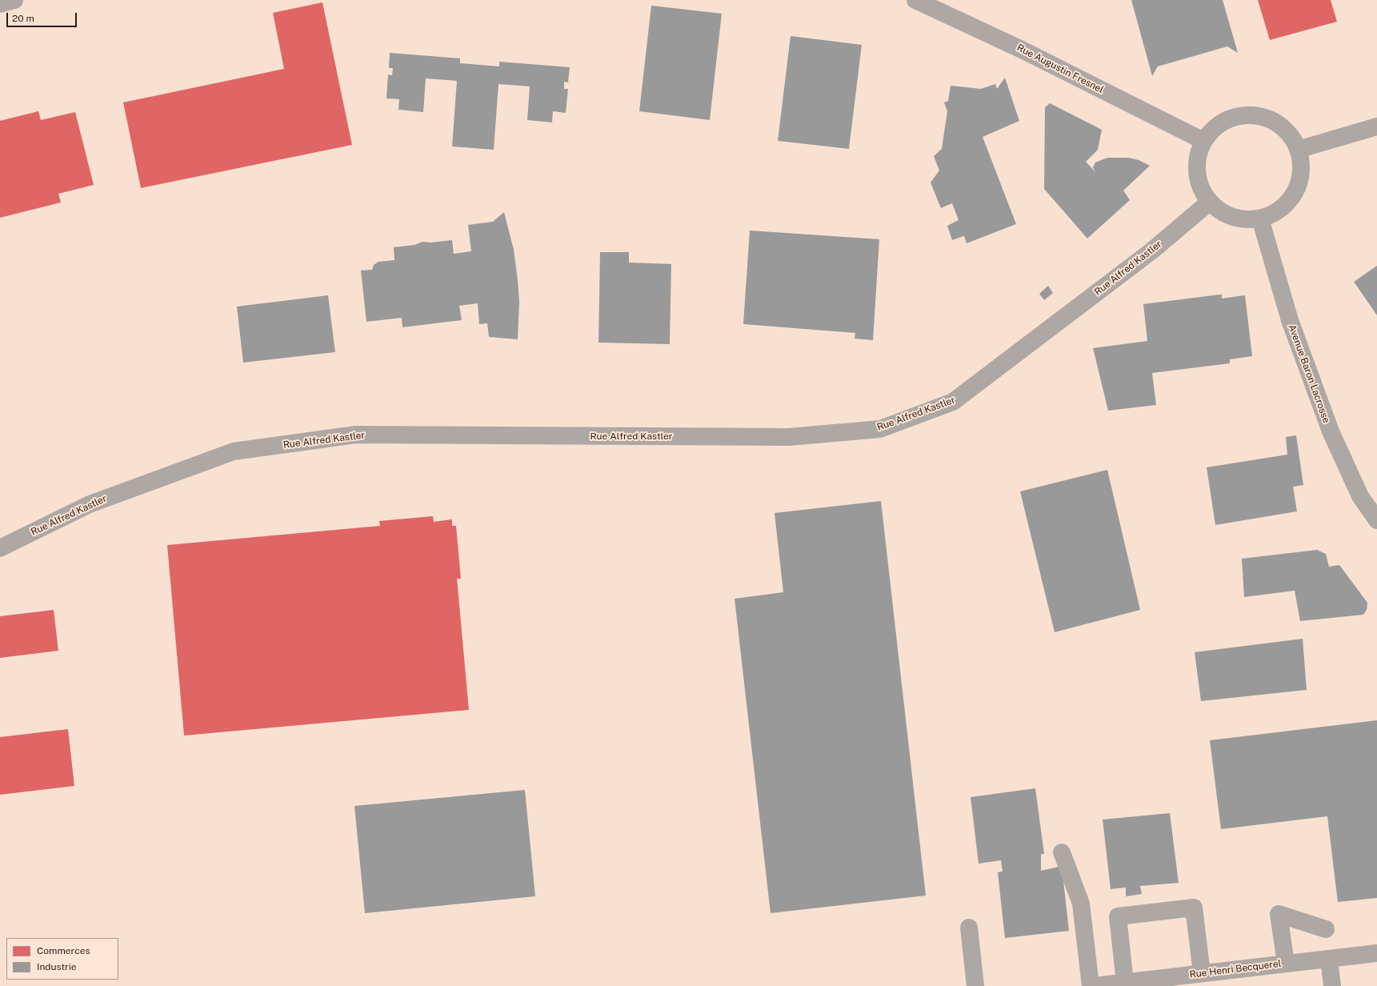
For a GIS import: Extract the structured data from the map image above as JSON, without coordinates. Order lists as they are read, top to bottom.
{
  "streets": {
    "street": [
      "Rue Augustin Fresnel",
      "Rue Alfred Kastler",
      "Avenue Baron Lacrosse",
      "Rue Henri Becquerel"
    ]
  },
  "crossings": [
    ["Rue Augustin Fresnel", "Rue Alfred Kastler"],
    ["Rue Augustin Fresnel", "Avenue Baron Lacrosse"],
    ["Rue Alfred Kastler", "Avenue Baron Lacrosse"]
  ],
  "legend": ["Commerces", "Industrie"],
  "scale_bar": "20 m"
}
